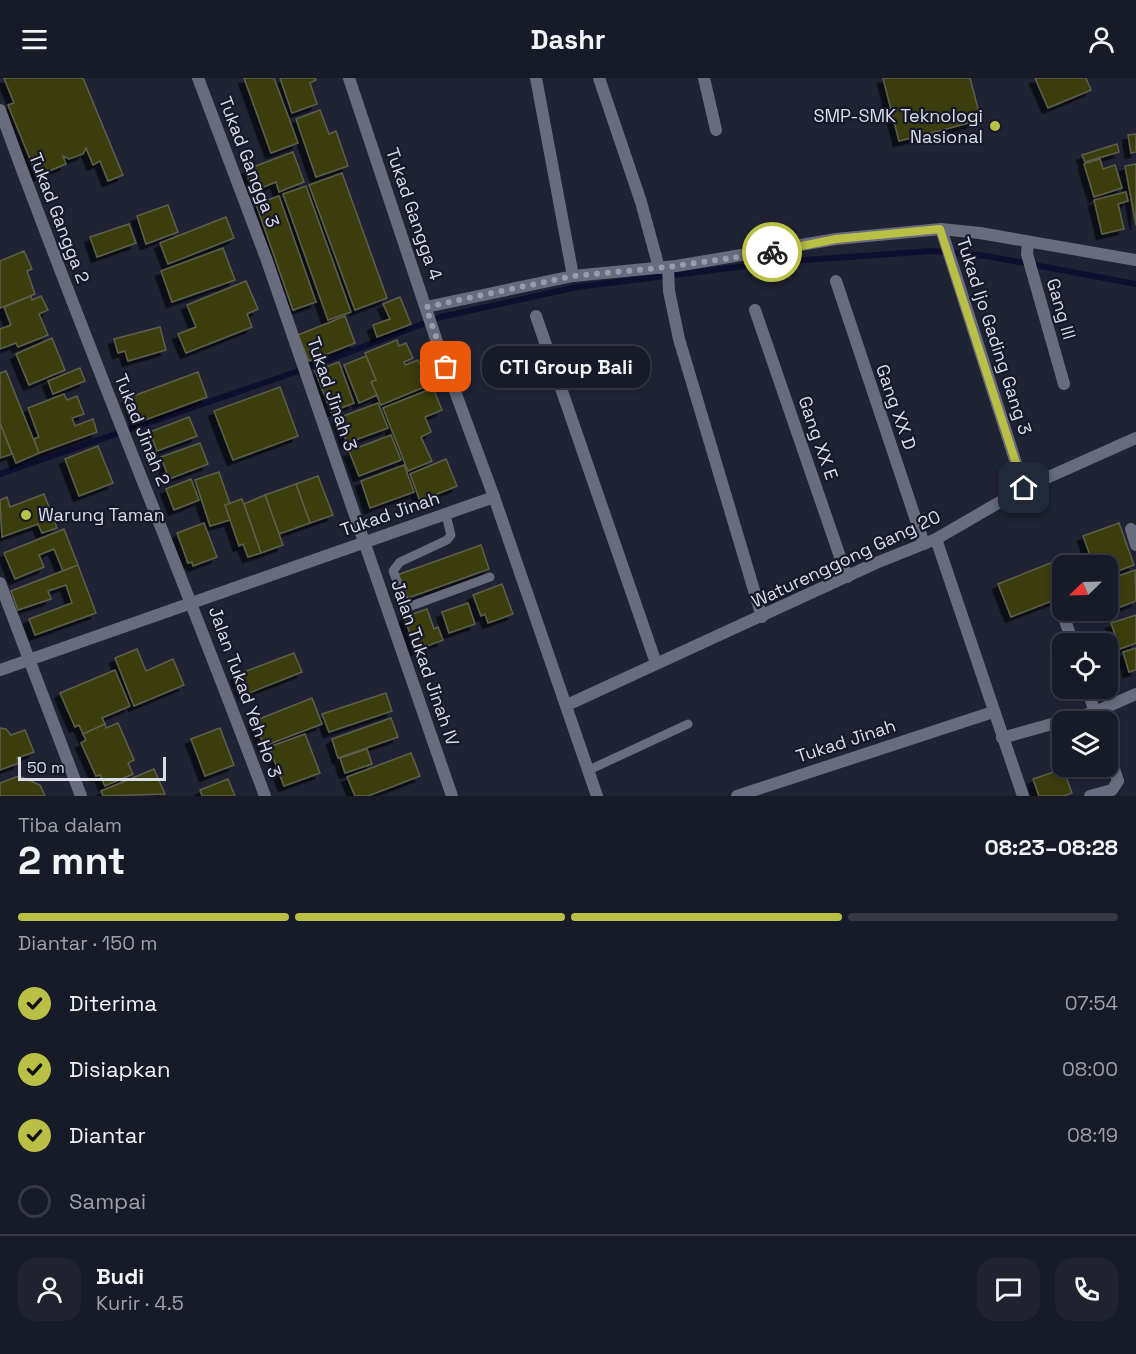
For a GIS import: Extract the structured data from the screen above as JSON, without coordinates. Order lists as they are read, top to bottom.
{
  "streets": {
    "street": [
      "Tukad Gangga 3",
      "Tukad Gangga 4",
      "Tukad Gangga 2",
      "Gang III",
      "Tukad Ijo Gading Gang 3",
      "Tukad Jinah 3",
      "Gang XX D",
      "Tukad Jinah 2",
      "Gang XX E",
      "Tukad Jinah",
      "Waturenggong Gang 20",
      "Jalan Tukad Jinah IV",
      "Jalan Tukad Yeh Ho 3"
    ]
  },
  "crossings": [
    ["Tukad Gangga 3", "Tukad Jinah 3"],
    ["Tukad Gangga 4", "Tukad Jinah"],
    ["Tukad Gangga 2", "Tukad Jinah 2"],
    ["Tukad Ijo Gading Gang 3", "Waturenggong Gang 20"],
    ["Tukad Jinah 3", "Tukad Jinah"],
    ["Tukad Jinah 3", "Jalan Tukad Jinah IV"],
    ["Gang XX D", "Tukad Jinah"],
    ["Gang XX D", "Waturenggong Gang 20"],
    ["Tukad Jinah 2", "Tukad Jinah"],
    ["Tukad Jinah 2", "Jalan Tukad Yeh Ho 3"],
    ["Gang XX E", "Waturenggong Gang 20"],
    ["Tukad Jinah", "Jalan Tukad Jinah IV"],
    ["Tukad Jinah", "Jalan Tukad Yeh Ho 3"]
  ],
  "places": ["SMP-SMK Teknologi Nasional", "CTI Group Bali", "Warung Taman"],
  "scale_bar": "50 m",
  "north": "bottom left",
  "page": {
    "header": "Dashr",
    "bubble": "CTI Group Bali",
    "scale": "50 m",
    "heading": ["2 mnt", "Tiba dalam", "08:23–08:28"],
    "panel": ["Budi", "Kurir · 4.5"],
    "bar": "Diantar · 150 m",
    "list": [
      ["Diterima", "07:54"],
      ["Disiapkan", "08:00"],
      ["Diantar", "08:19"],
      "Sampai"
    ]
  }
}
